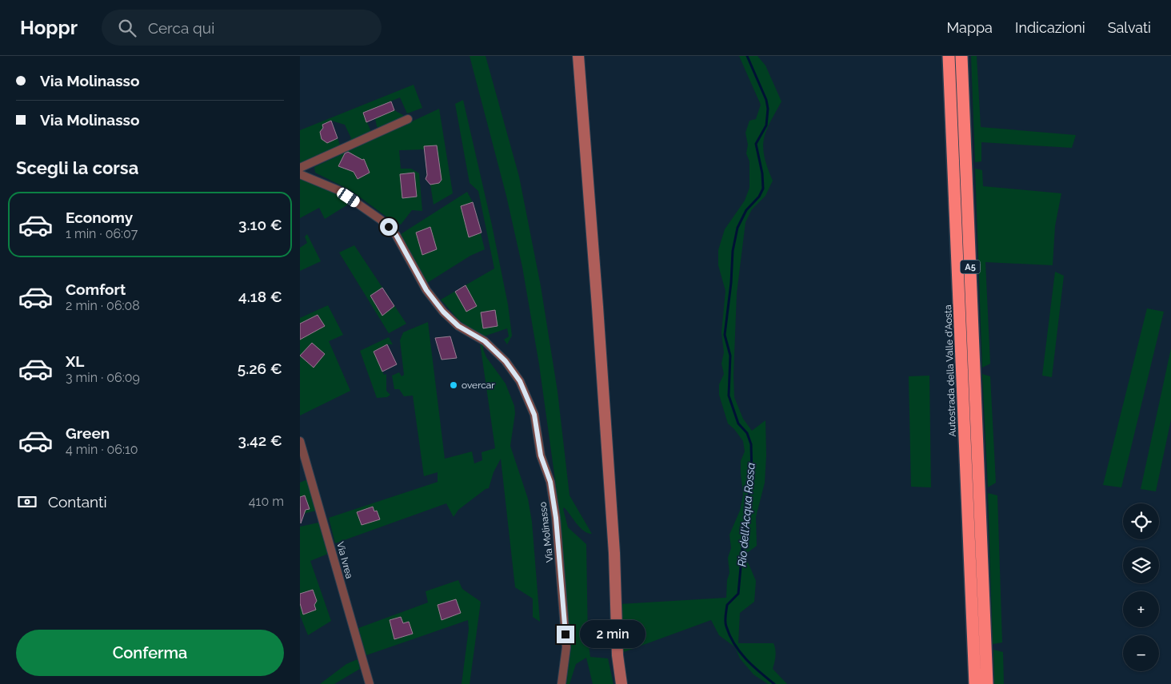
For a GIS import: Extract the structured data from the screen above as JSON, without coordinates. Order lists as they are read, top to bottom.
{
  "streets": {
    "highway": ["A5", "Autostrada della Valle d'Aosta"],
    "street": ["Via Molinasso", "Via Ivrea"]
  },
  "water": ["Rio dell'Acqua Rossa"],
  "places": ["overcar"],
  "page": {
    "header": "Hoppr",
    "search": "Cerca qui",
    "nav": ["Mappa", "Indicazioni", "Salvati"],
    "banner": ["Via Molinasso", "Via Molinasso"],
    "heading": "Scegli la corsa",
    "list": [
      {
        "name": "Economy",
        "note": "1 min · 06:07",
        "value": "3.10 €"
      },
      {
        "name": "Comfort",
        "note": "2 min · 06:08",
        "value": "4.18 €"
      },
      {
        "name": "XL",
        "note": "3 min · 06:09",
        "value": "5.26 €"
      },
      {
        "name": "Green",
        "note": "4 min · 06:10",
        "value": "3.42 €"
      }
    ],
    "pay": ["Contanti", "410 m"],
    "map_buttons": ["+", "−"],
    "bubble": "2 min",
    "buttons": "Conferma"
  }
}
